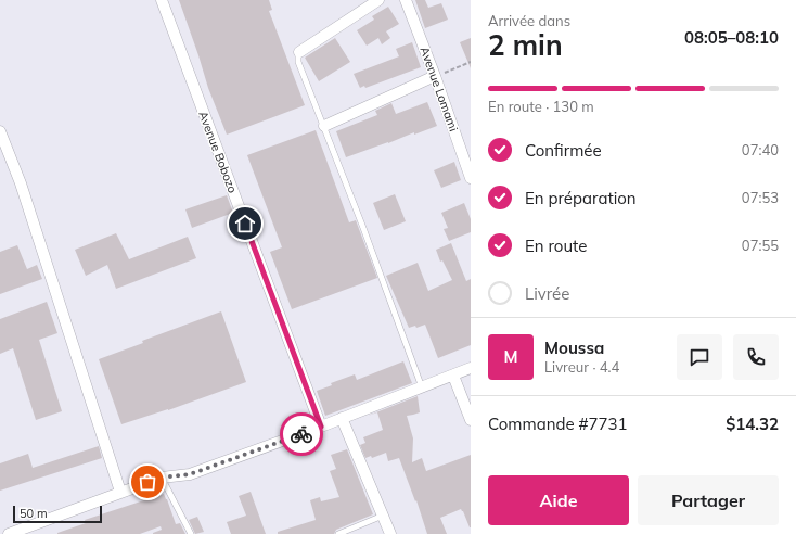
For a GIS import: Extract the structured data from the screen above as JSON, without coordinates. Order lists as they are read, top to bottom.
{
  "streets": {
    "street": ["Avenue Lomami", "Avenue Bobozo"]
  },
  "scale_bar": "50 m",
  "page": {
    "heading": ["2 min", "Arrivée dans", "08:05–08:10"],
    "panel": [
      "Moussa",
      "Livreur · 4.4",
      "Commande #7731",
      "$14.32"
    ],
    "bar": "En route · 130 m",
    "list": [
      ["Confirmée", "07:40"],
      ["En préparation", "07:53"],
      ["En route", "07:55"],
      "Livrée"
    ],
    "round": "M",
    "buttons": ["Aide", "Partager"],
    "scale": "50 m"
  }
}
